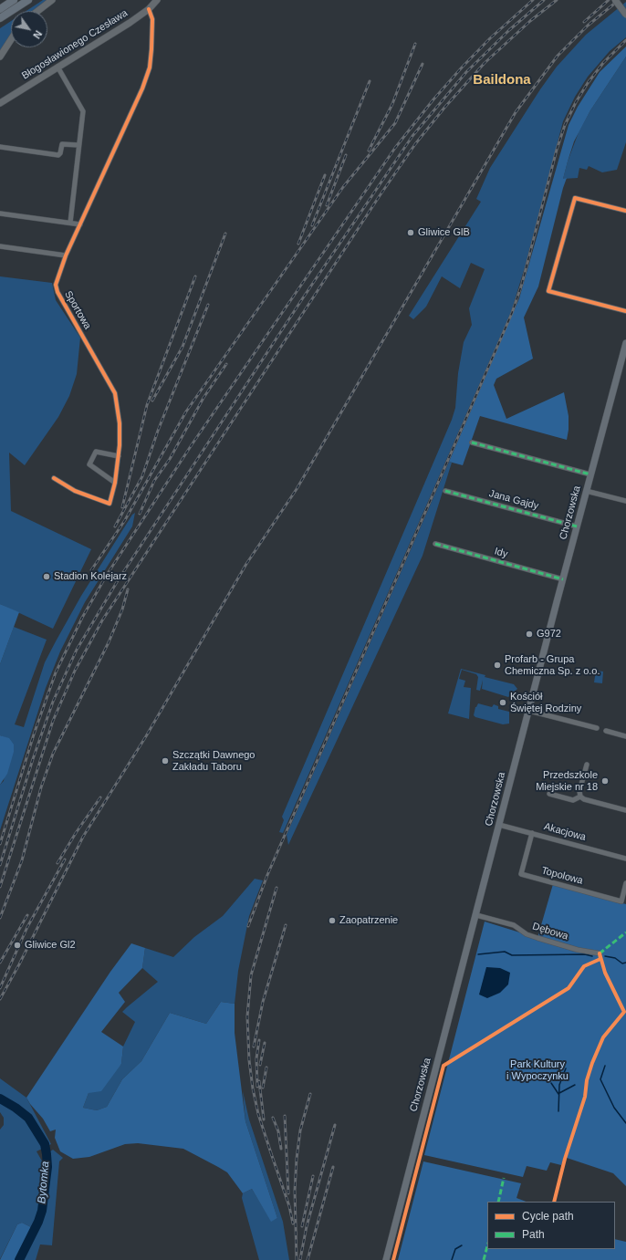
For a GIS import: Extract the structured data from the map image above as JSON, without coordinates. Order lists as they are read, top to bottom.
{
  "streets": {
    "main road": ["Chorzowska"],
    "street": [
      "Błogosławionego Czesława",
      "Sportowa",
      "Jana Gajdy",
      "Idy",
      "Akacjowa",
      "Topolowa",
      "Dębowa"
    ]
  },
  "crossings": [
    ["Błogosławionego Czesława", "Sportowa"],
    ["Jana Gajdy", "Chorzowska"],
    ["Chorzowska", "Idy"],
    ["Chorzowska", "Akacjowa"],
    ["Chorzowska", "Dębowa"],
    ["Akacjowa", "Topolowa"]
  ],
  "districts": ["Baildona"],
  "water": ["Bytomka"],
  "parks": ["Park Kultury i Wypoczynku"],
  "places": [
    "Gliwice GlB",
    "Stadion Kolejarz",
    "G972",
    "Profarb - Grupa Chemiczna Sp. z o.o.",
    "Kościół Świętej Rodziny",
    "Szczątki Dawnego Zakładu Taboru",
    "Przedszkole Miejskie nr 18",
    "Zaopatrzenie",
    "Gliwice Gl2"
  ],
  "legend": ["Cycle path", "Path"],
  "north": "bottom right"
}
